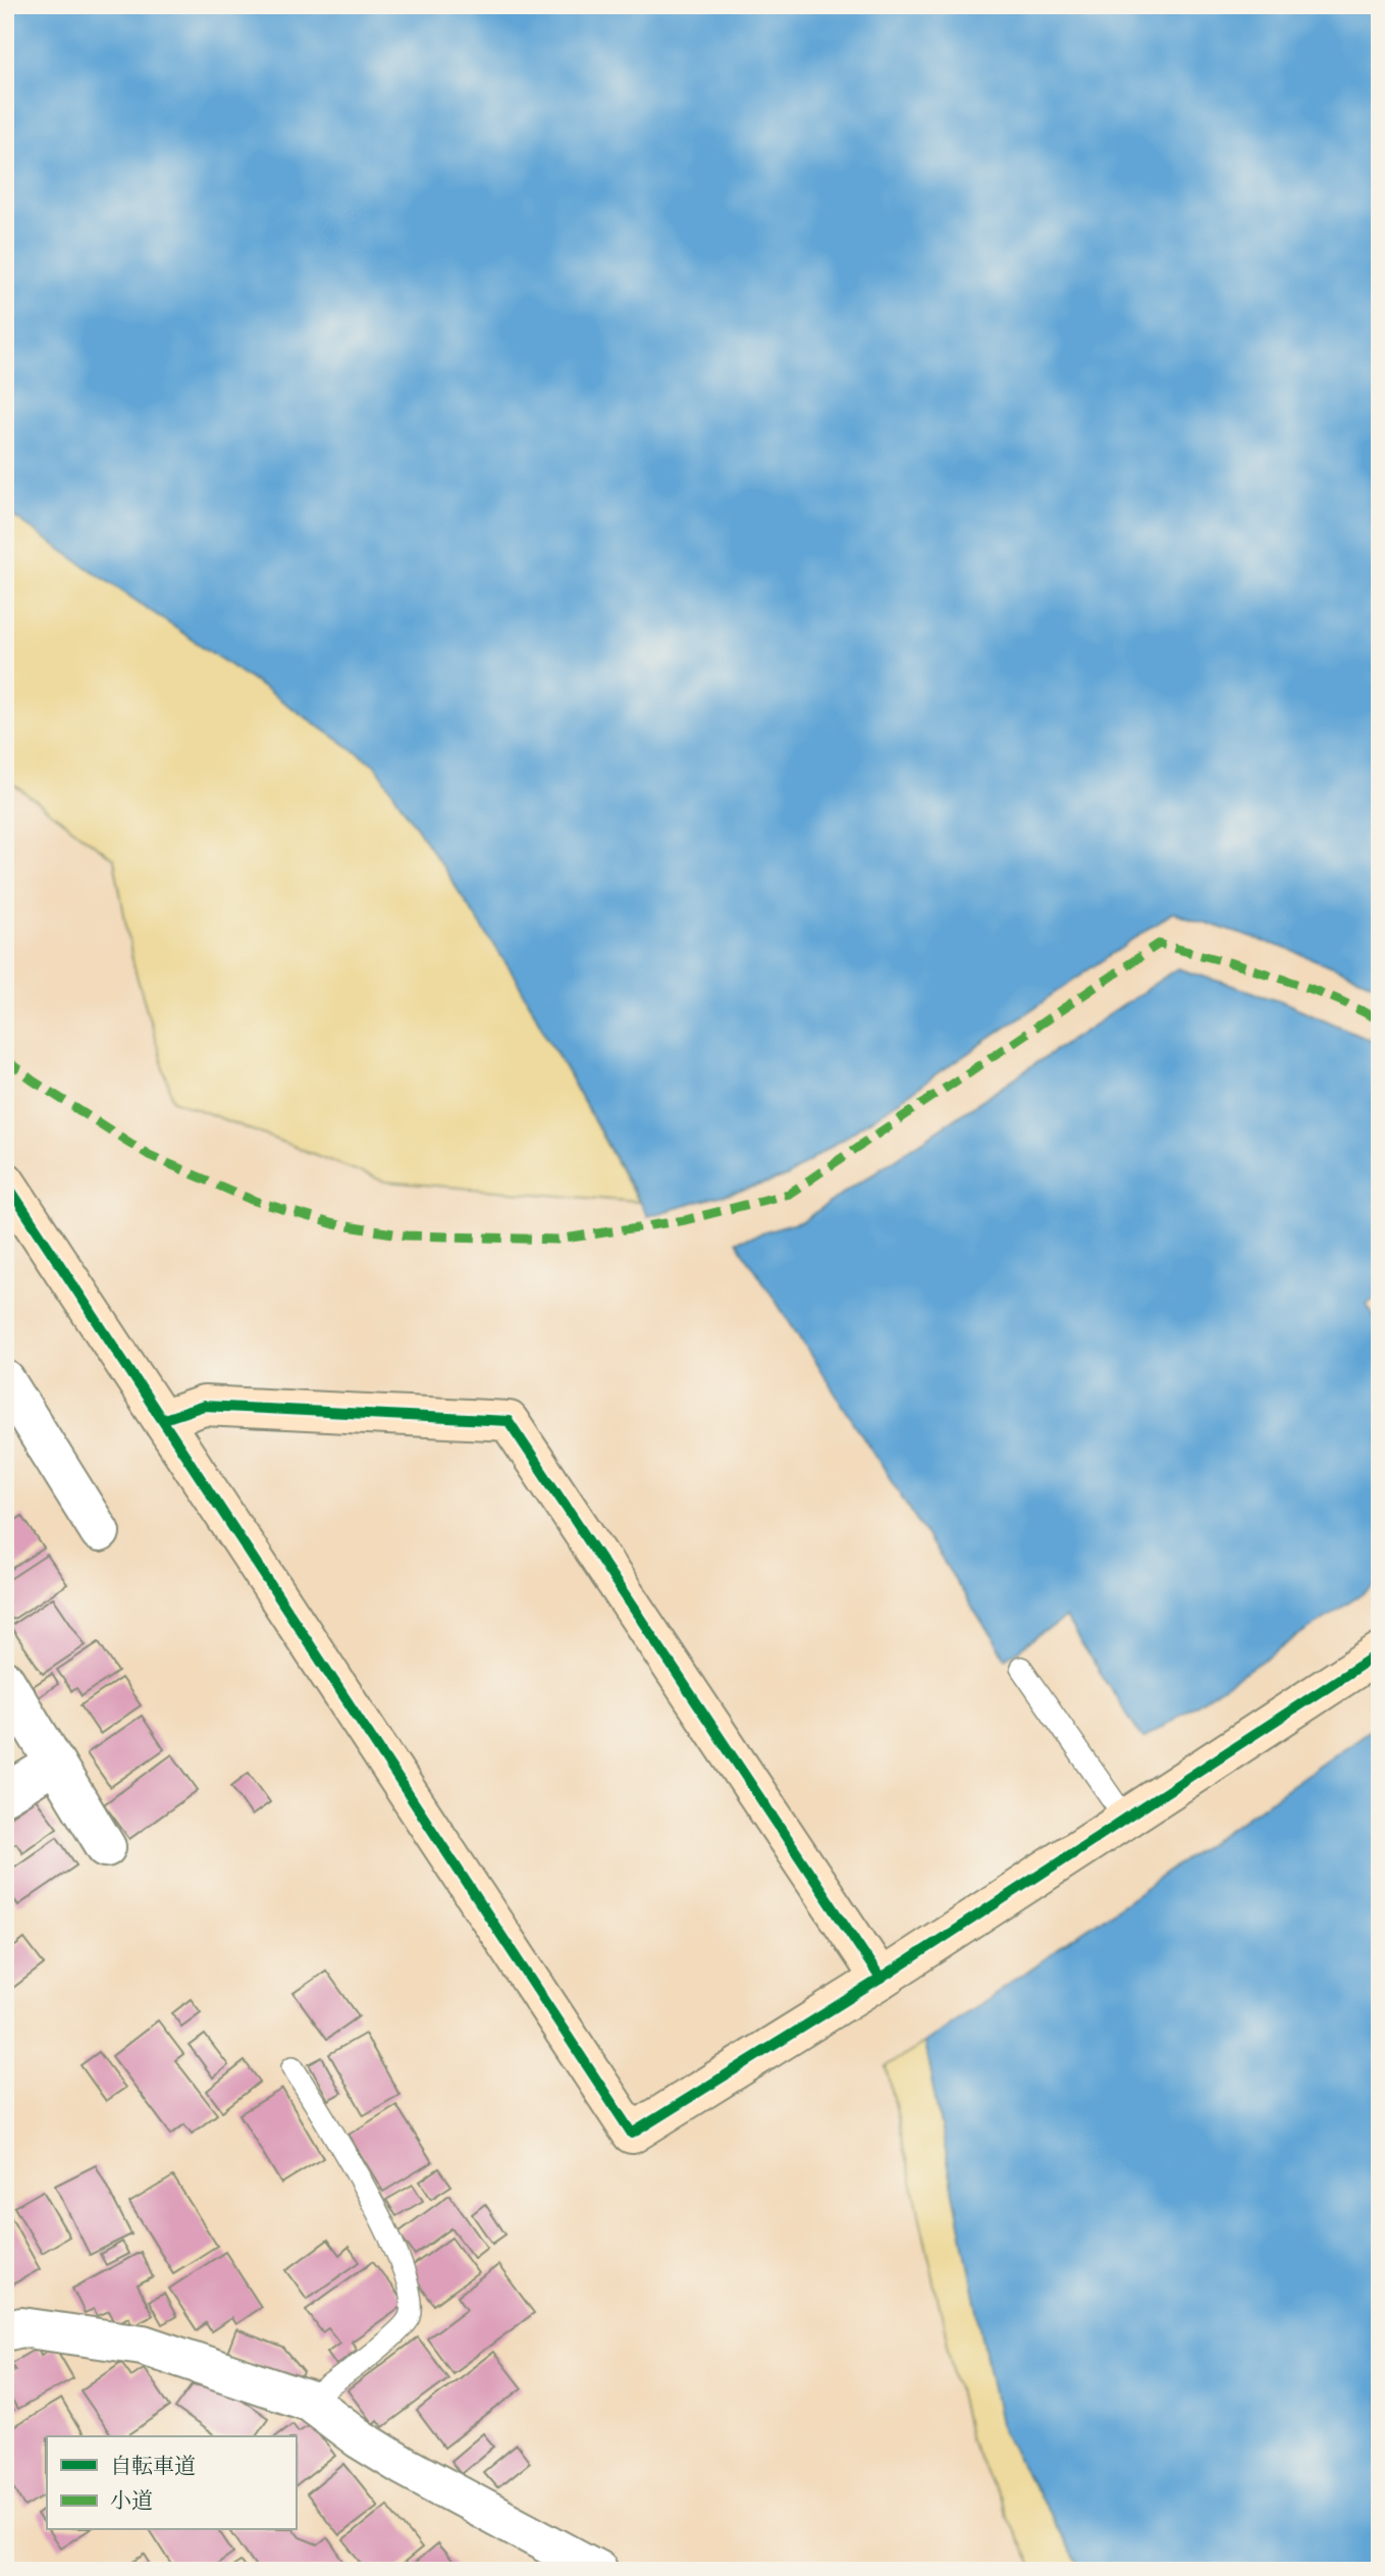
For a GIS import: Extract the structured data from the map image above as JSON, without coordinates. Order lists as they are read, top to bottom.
{
  "legend": ["自転車道", "小道"]
}
